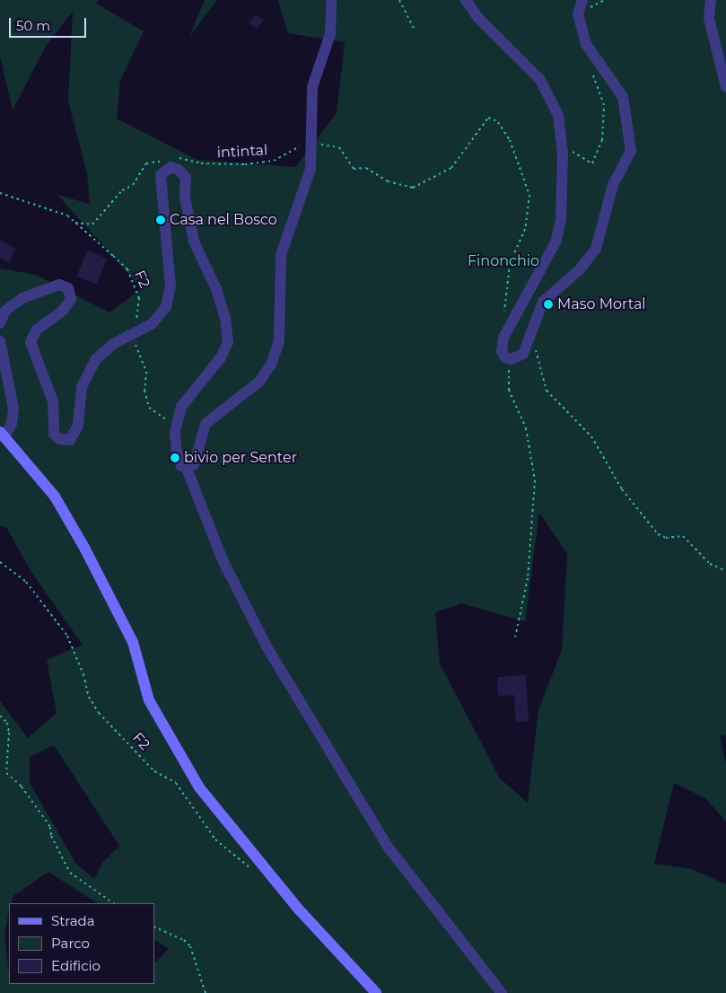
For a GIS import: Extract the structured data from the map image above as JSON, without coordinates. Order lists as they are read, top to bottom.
{
  "streets": {
    "path": ["intintal", "F2"]
  },
  "parks": ["Finonchio"],
  "places": ["Casa nel Bosco", "Maso Mortal", "bivio per Senter"],
  "legend": ["Strada", "Parco", "Edificio"],
  "scale_bar": "50 m"
}
